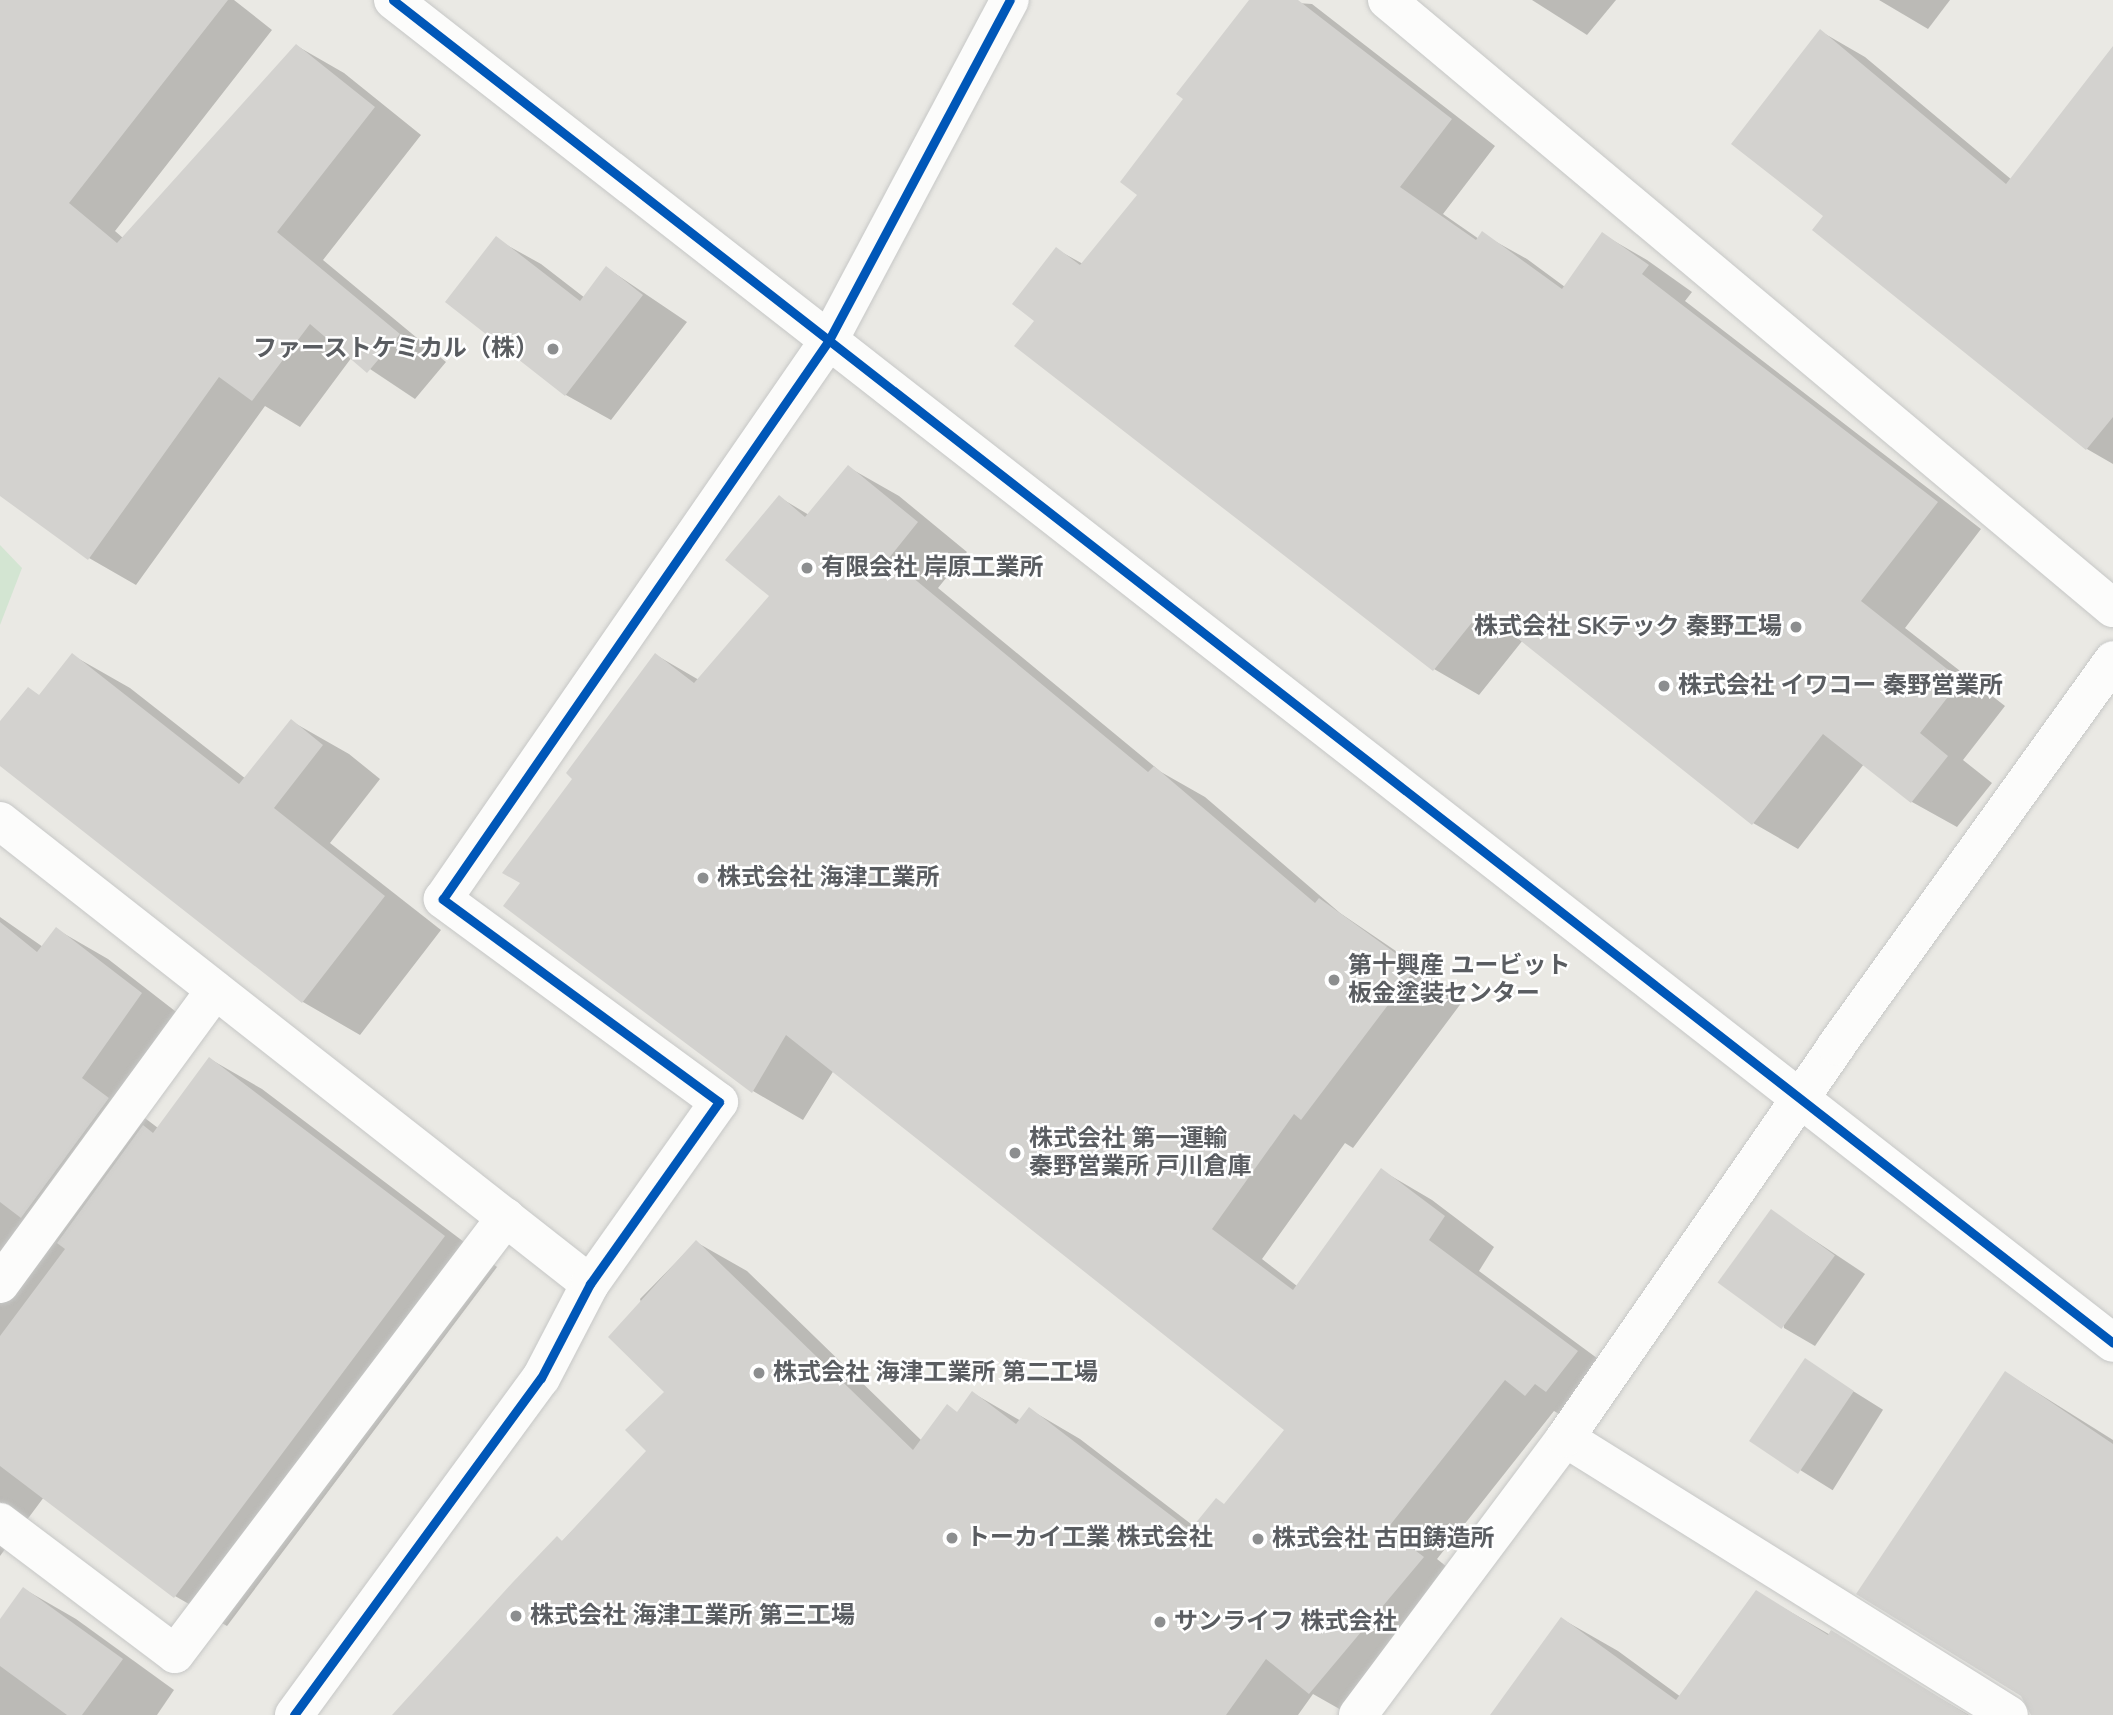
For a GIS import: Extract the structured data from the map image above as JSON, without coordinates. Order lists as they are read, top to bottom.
{
  "places": [
    "ファーストケミカル（株）",
    "有限会社 岸原工業所",
    "株式会社 SKテック 秦野工場",
    "株式会社 イワコー 秦野営業所",
    "株式会社 海津工業所",
    "第十興産 ユービット 板金塗装センター",
    "株式会社 第一運輸 秦野営業所 戸川倉庫",
    "株式会社 海津工業所 第二工場",
    "トーカイ工業 株式会社",
    "株式会社 古田鋳造所",
    "株式会社 海津工業所 第三工場",
    "サンライフ 株式会社"
  ]
}
